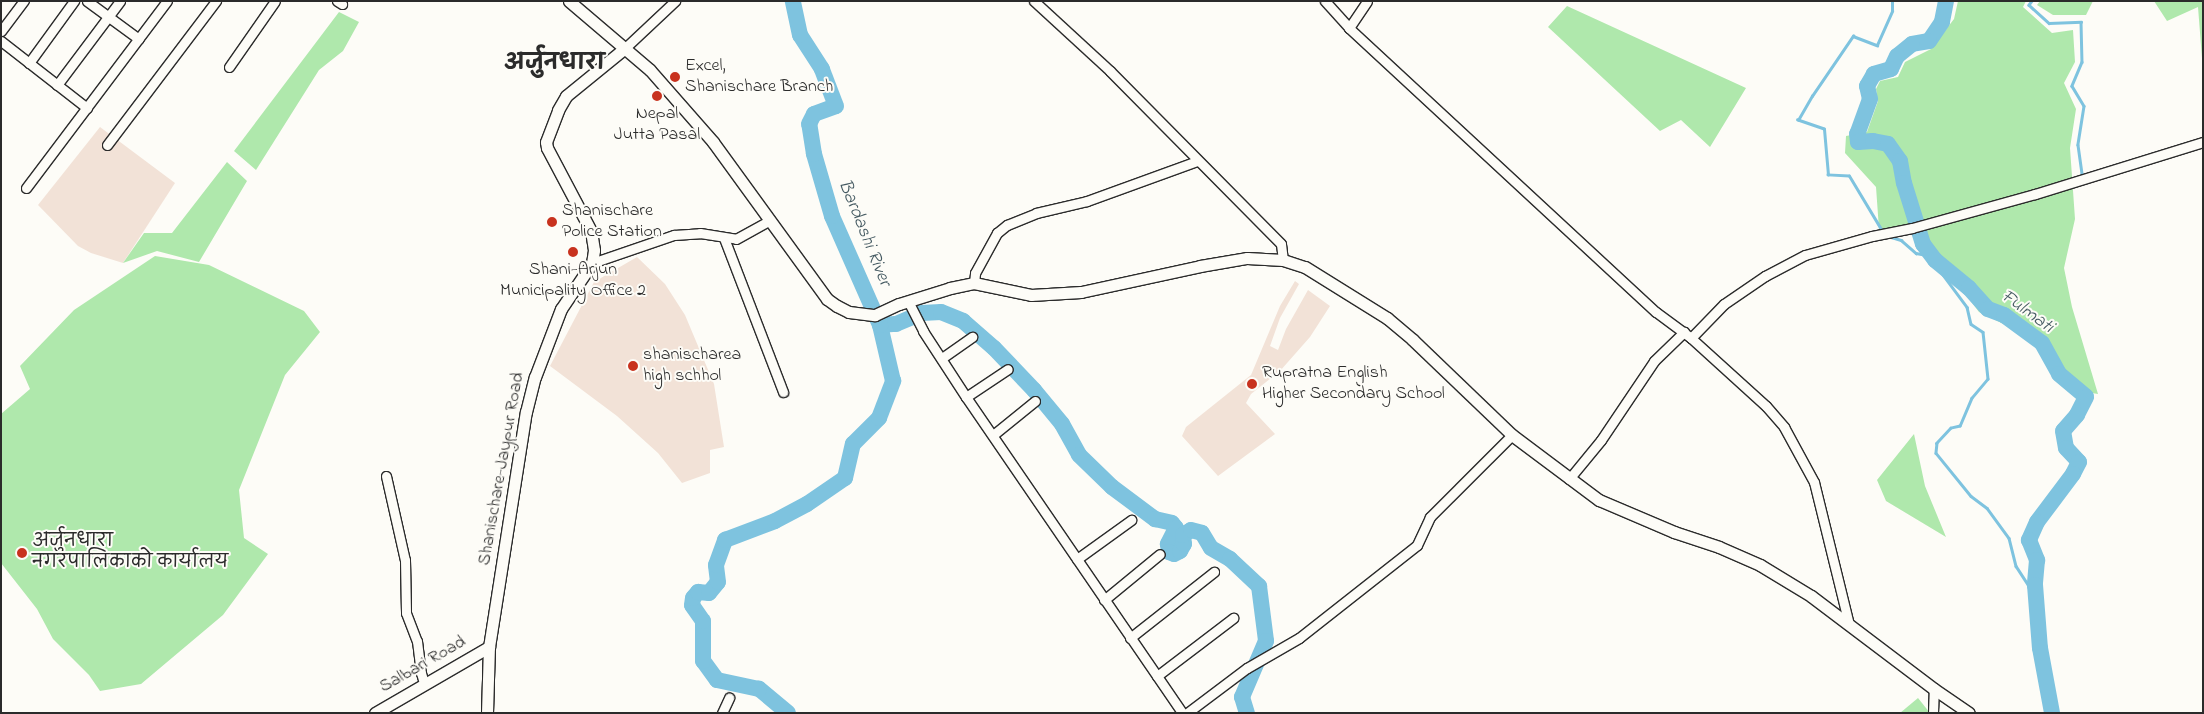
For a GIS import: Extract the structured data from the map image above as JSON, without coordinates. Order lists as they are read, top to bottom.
{
  "streets": {
    "street": ["Shanischare-Jaypur Road", "Salbari Road"]
  },
  "crossings": [
    ["Shanischare-Jaypur Road", "Salbari Road"]
  ],
  "districts": ["अर्जुनधारा"],
  "water": ["Bardashi River", "Fulmati"],
  "places": [
    "Excel, Shanischare Branch",
    "Nepal Jutta Pasal",
    "Shanischare Police Station",
    "Shani-Arjun Municipality Office 2",
    "shanischarea high schhol",
    "Rupratna English Higher Secondary School",
    "अर्जुनधारा नगरपालिकाको कार्यालय"
  ]
}
